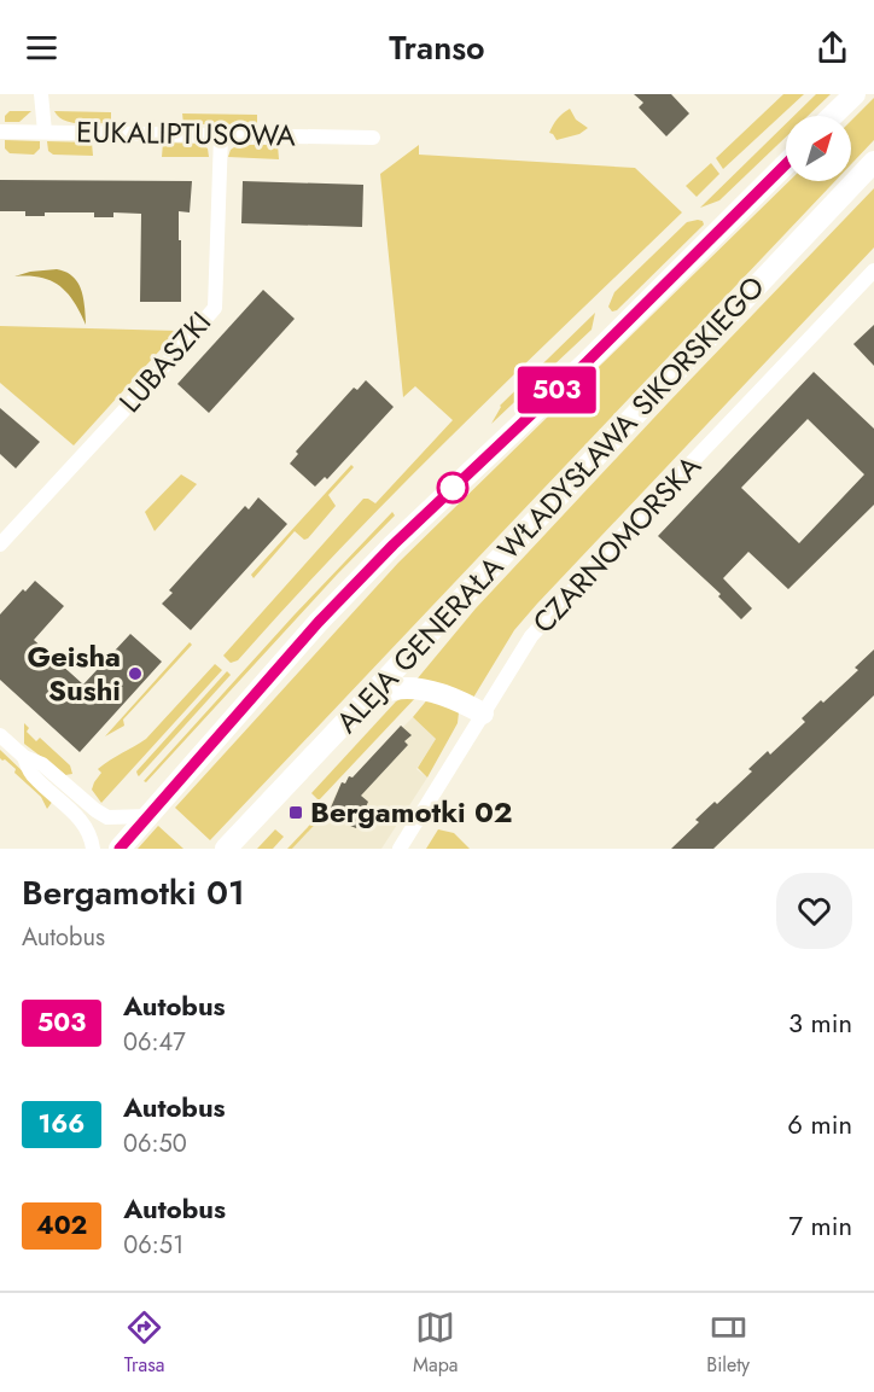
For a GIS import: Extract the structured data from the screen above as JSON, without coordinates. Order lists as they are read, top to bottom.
{
  "streets": {
    "main road": ["ALEJA GENERAŁA WŁADYSŁAWA SIKORSKIEGO"],
    "street": ["EUKALIPTUSOWA", "LUBASZKI", "CZARNOMORSKA"]
  },
  "crossings": [
    ["EUKALIPTUSOWA", "LUBASZKI"]
  ],
  "places": {
    "other": ["Geisha Sushi"],
    "transit": ["Bergamotki 02"]
  },
  "lines": ["bus line 503"],
  "north": "top right",
  "page": {
    "header": "Transo",
    "on_map": "503",
    "heading": ["Bergamotki 01", "Autobus"],
    "list": [
      {
        "mark": "503",
        "name": "Autobus",
        "note": "06:47",
        "value": "3 min"
      },
      {
        "mark": "166",
        "name": "Autobus",
        "note": "06:50",
        "value": "6 min"
      },
      {
        "mark": "402",
        "name": "Autobus",
        "note": "06:51",
        "value": "7 min"
      }
    ],
    "tabs": ["Trasa", "Mapa", "Bilety"]
  }
}
